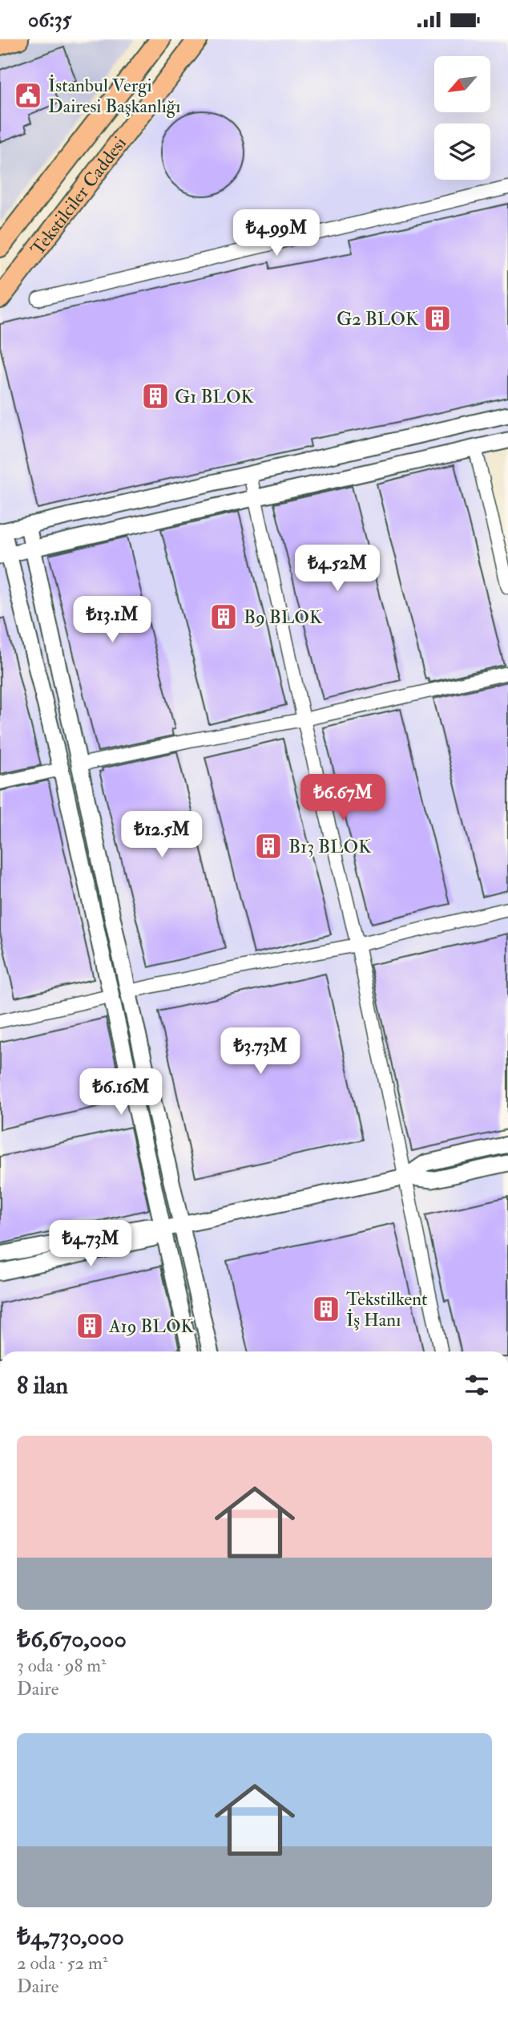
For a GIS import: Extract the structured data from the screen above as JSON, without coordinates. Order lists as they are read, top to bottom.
{
  "streets": {
    "main road": ["Tekstilciler Caddesi"]
  },
  "places": {
    "public building": ["İstanbul Vergi Dairesi Başkanlığı"],
    "building": [
      "G2 BLOK",
      "G1 BLOK",
      "B9 BLOK",
      "B13 BLOK",
      "Tekstilkent İş Hanı",
      "A19 BLOK"
    ]
  },
  "north": "bottom left",
  "page": {
    "status": "06:35",
    "price": [
      "₺4.99M",
      "₺4.52M",
      "₺13.1M",
      "₺6.67M",
      "₺12.5M",
      "₺3.73M",
      "₺6.16M",
      "₺4.73M"
    ],
    "heading": "8 ilan",
    "list": [
      {
        "name": "₺6,670,000",
        "note": "3 oda · 98 m² · Daire"
      },
      {
        "name": "₺4,730,000",
        "note": "2 oda · 52 m² · Daire"
      }
    ]
  }
}
